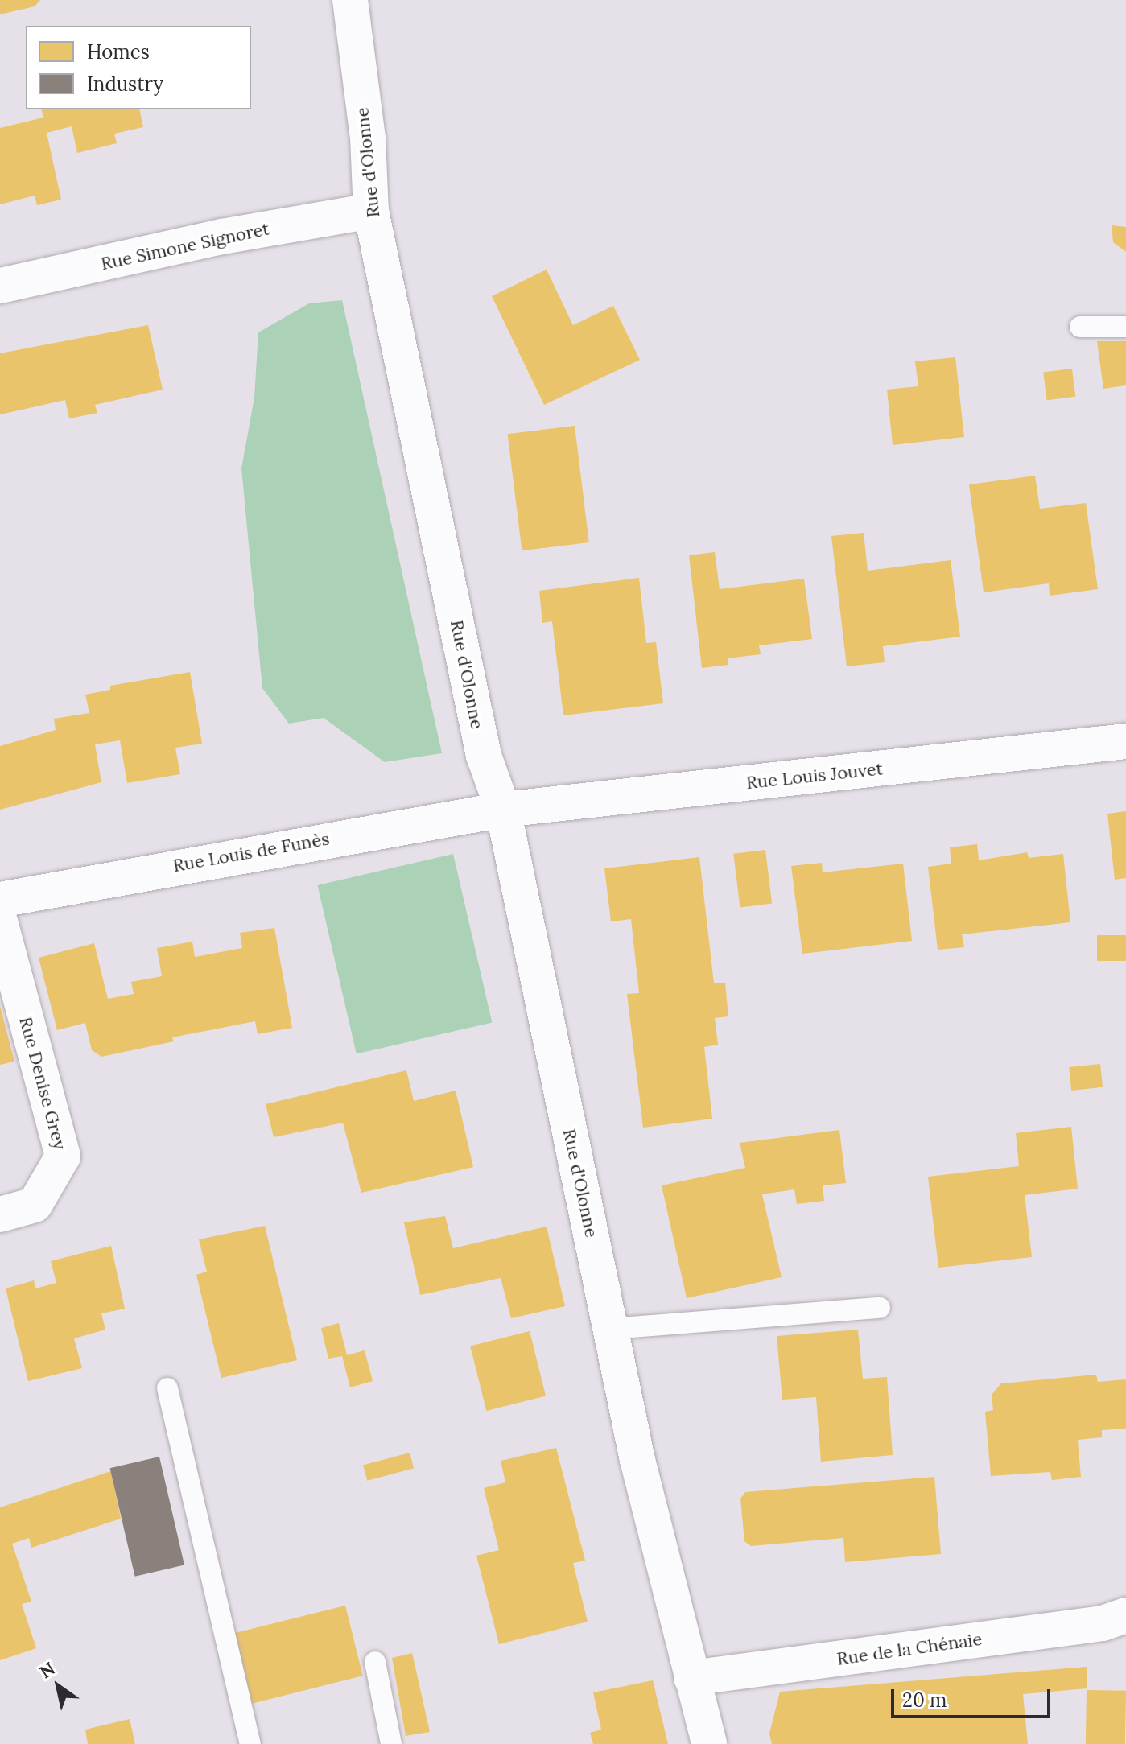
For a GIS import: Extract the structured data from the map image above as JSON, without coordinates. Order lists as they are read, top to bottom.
{
  "streets": {
    "street": [
      "Rue d'Olonne",
      "Rue Simone Signoret",
      "Rue Louis Jouvet",
      "Rue Louis de Funès",
      "Rue Denise Grey",
      "Rue de la Chénaie"
    ]
  },
  "crossings": [
    ["Rue d'Olonne", "Rue Simone Signoret"],
    ["Rue d'Olonne", "Rue Louis Jouvet"],
    ["Rue d'Olonne", "Rue Louis de Funès"],
    ["Rue d'Olonne", "Rue de la Chénaie"],
    ["Rue Louis Jouvet", "Rue Louis de Funès"]
  ],
  "legend": ["Homes", "Industry"],
  "scale_bar": "20 m",
  "north": "top left"
}
